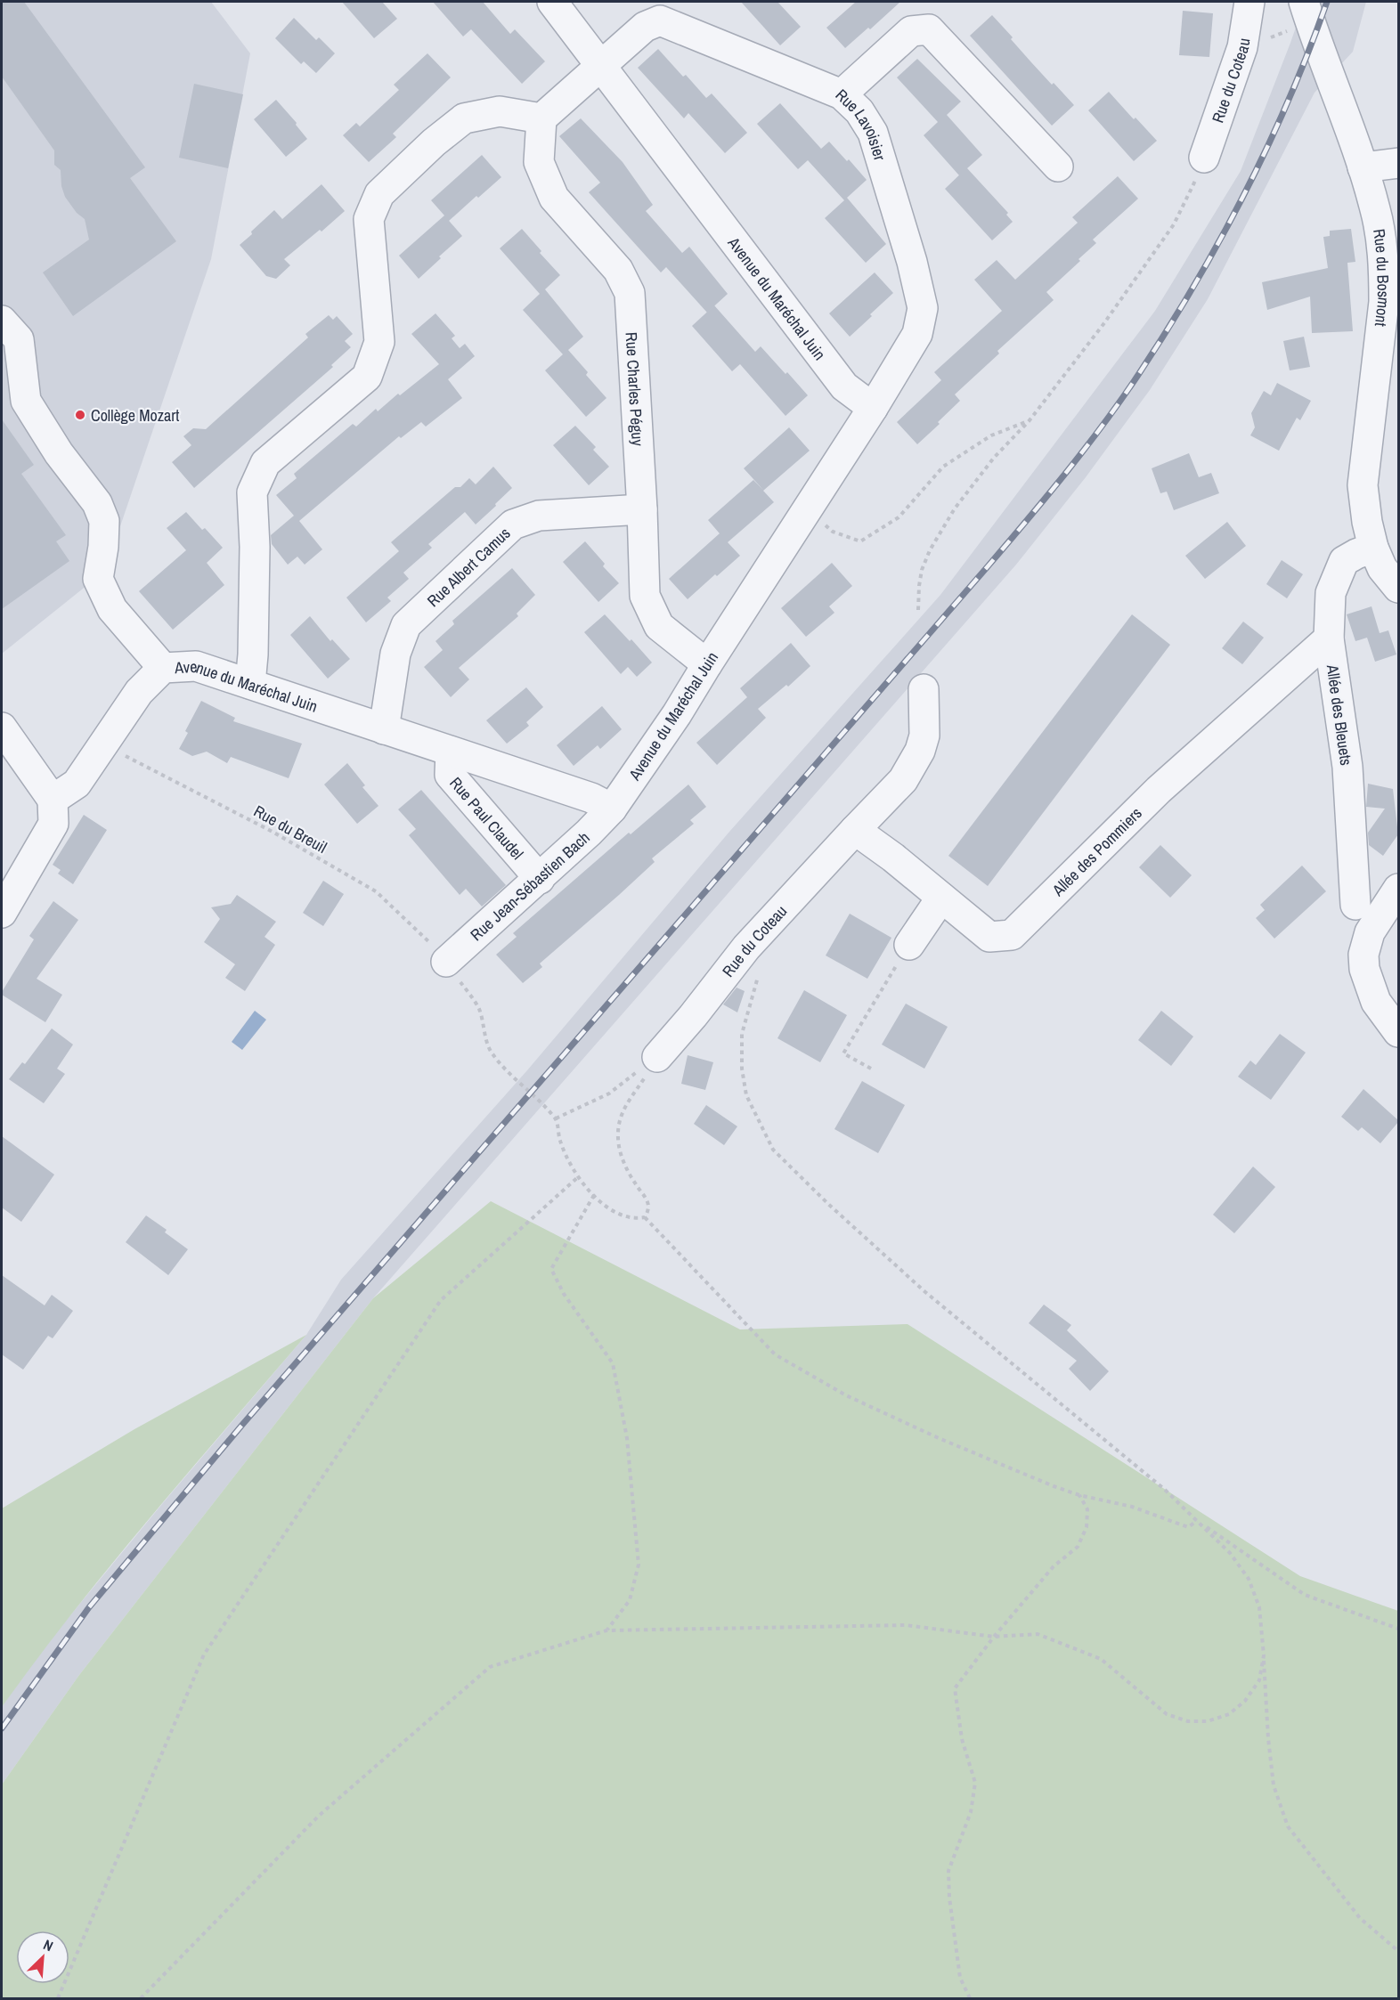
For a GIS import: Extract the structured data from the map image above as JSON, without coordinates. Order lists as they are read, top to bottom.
{
  "streets": {
    "street": [
      "Rue du Coteau",
      "Rue Lavoisier",
      "Rue du Bosmont",
      "Avenue du Maréchal Juin",
      "Rue Charles Péguy",
      "Rue Albert Camus",
      "Allée des Bleuets",
      "Rue Paul Claudel",
      "Allée des Pommiers",
      "Rue Jean-Sébastien Bach"
    ],
    "path": ["Rue du Breuil"]
  },
  "crossings": [
    ["Rue du Coteau", "Allée des Pommiers"],
    ["Rue Lavoisier", "Avenue du Maréchal Juin"],
    ["Rue Lavoisier", "Rue Charles Péguy"],
    ["Rue du Bosmont", "Allée des Bleuets"],
    ["Avenue du Maréchal Juin", "Rue Charles Péguy"],
    ["Avenue du Maréchal Juin", "Rue Albert Camus"],
    ["Avenue du Maréchal Juin", "Rue Paul Claudel"],
    ["Avenue du Maréchal Juin", "Rue du Breuil"],
    ["Avenue du Maréchal Juin", "Rue Jean-Sébastien Bach"],
    ["Rue Charles Péguy", "Rue Albert Camus"],
    ["Allée des Bleuets", "Allée des Pommiers"],
    ["Rue Paul Claudel", "Rue Jean-Sébastien Bach"],
    ["Rue du Breuil", "Rue Jean-Sébastien Bach"]
  ],
  "places": ["Collège Mozart"],
  "north": "top right"
}
